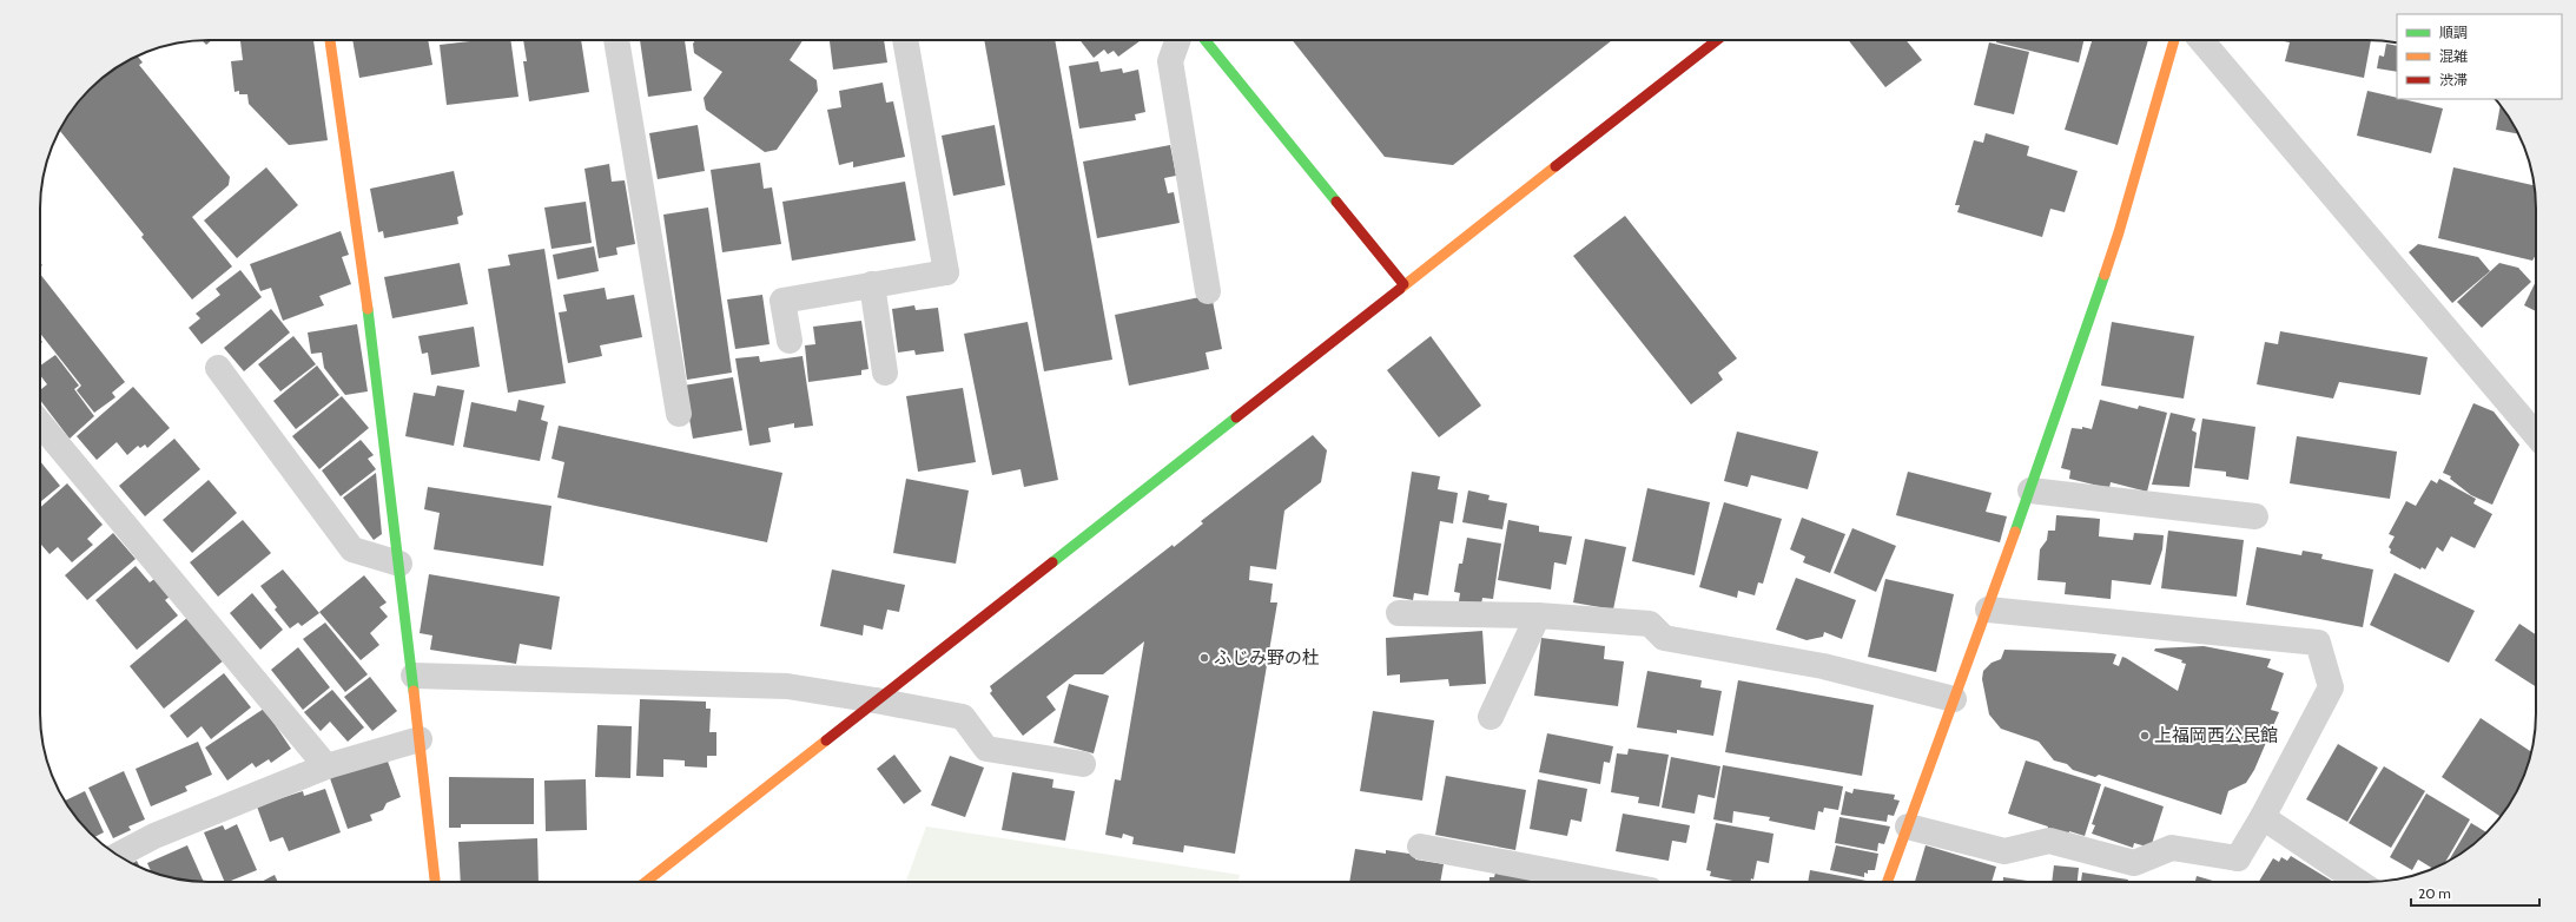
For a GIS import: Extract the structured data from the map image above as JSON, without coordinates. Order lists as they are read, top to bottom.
{
  "places": ["ふじみ野の杜", "上福岡西公民館"],
  "legend": ["順調", "混雑", "渋滞"],
  "scale_bar": "20 m"
}
